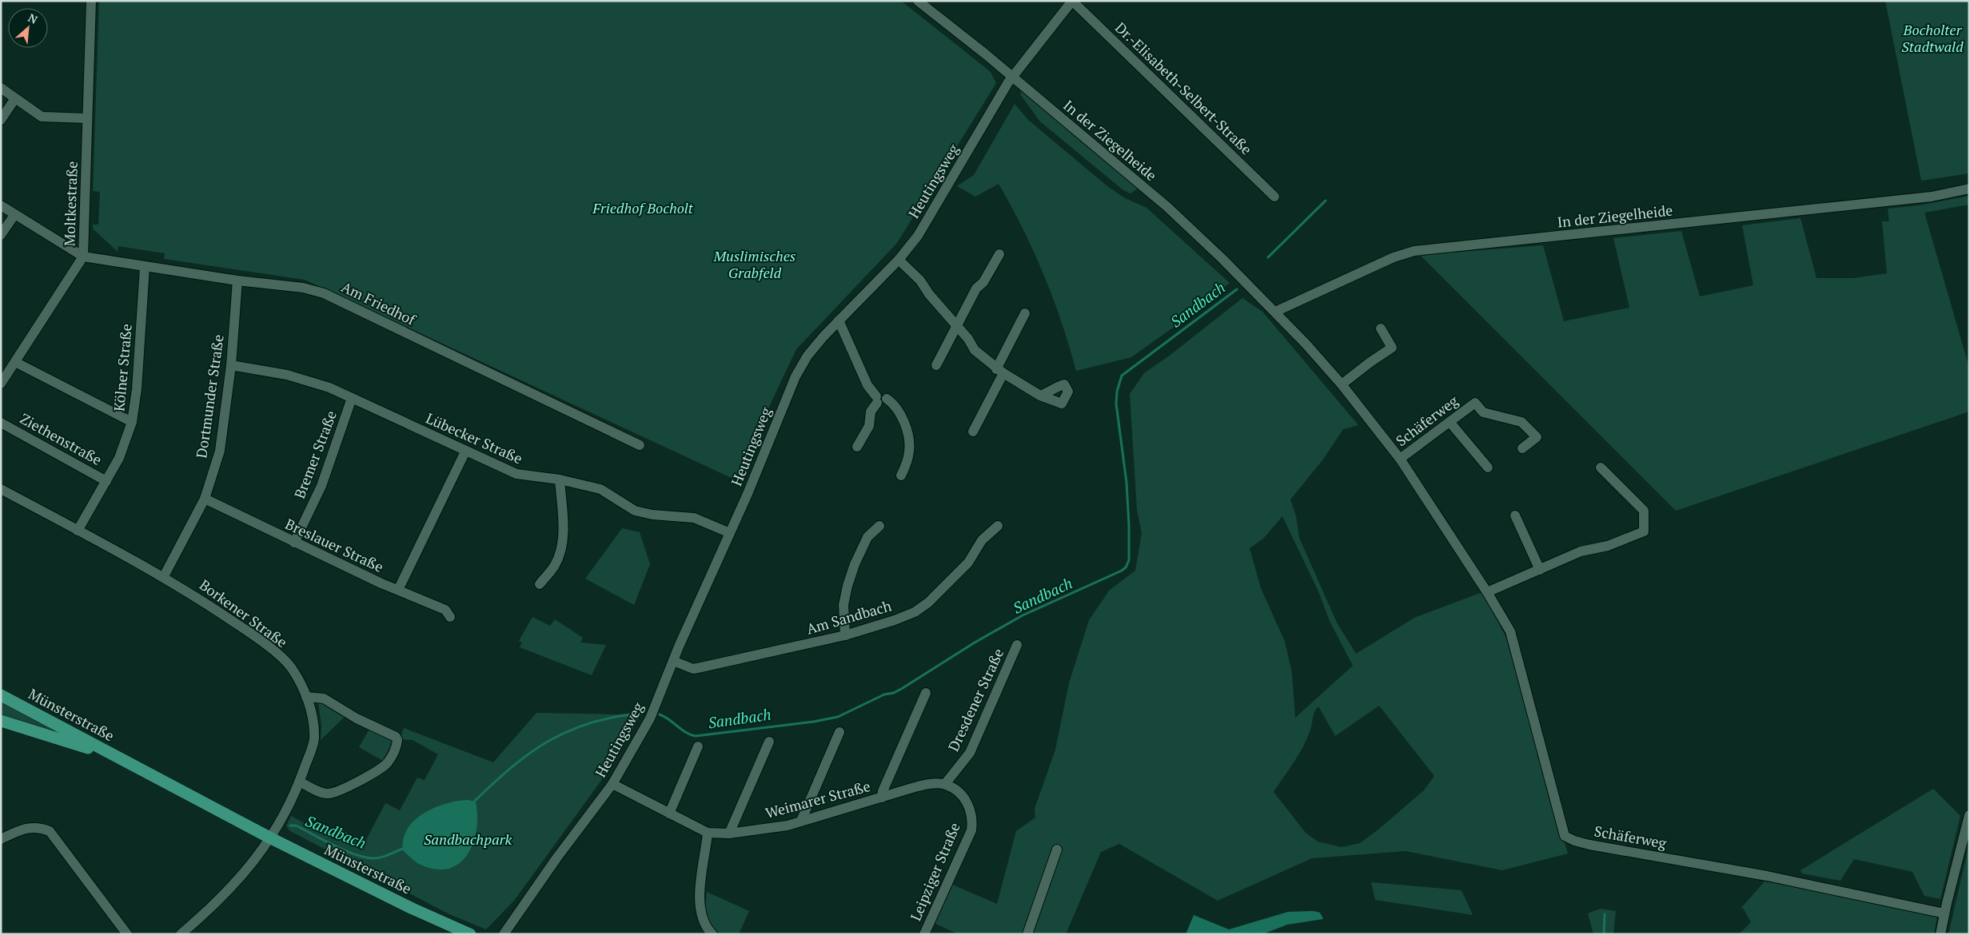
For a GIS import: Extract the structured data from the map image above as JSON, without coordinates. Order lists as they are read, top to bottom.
{
  "streets": {
    "main road": ["Münsterstraße"],
    "street": [
      "Dr.-Elisabeth-Selbert-Straße",
      "In der Ziegelheide",
      "Heutingsweg",
      "Moltkestraße",
      "Am Friedhof",
      "Kölner Straße",
      "Dortmunder Straße",
      "Schäferweg",
      "Lübecker Straße",
      "Ziethenstraße",
      "Bremer Straße",
      "Breslauer Straße",
      "Borkener Straße",
      "Am Sandbach",
      "Dresdener Straße",
      "Weimarer Straße",
      "Leipziger Straße"
    ]
  },
  "crossings": [
    ["Dr.-Elisabeth-Selbert-Straße", "Heutingsweg"],
    ["In der Ziegelheide", "Heutingsweg"],
    ["In der Ziegelheide", "Schäferweg"],
    ["Heutingsweg", "Lübecker Straße"],
    ["Heutingsweg", "Am Sandbach"],
    ["Heutingsweg", "Weimarer Straße"],
    ["Moltkestraße", "Am Friedhof"],
    ["Am Friedhof", "Kölner Straße"],
    ["Am Friedhof", "Dortmunder Straße"],
    ["Kölner Straße", "Ziethenstraße"],
    ["Kölner Straße", "Borkener Straße"],
    ["Dortmunder Straße", "Lübecker Straße"],
    ["Dortmunder Straße", "Breslauer Straße"],
    ["Dortmunder Straße", "Borkener Straße"],
    ["Lübecker Straße", "Bremer Straße"],
    ["Bremer Straße", "Breslauer Straße"],
    ["Borkener Straße", "Münsterstraße"],
    ["Dresdener Straße", "Weimarer Straße"],
    ["Dresdener Straße", "Leipziger Straße"],
    ["Weimarer Straße", "Leipziger Straße"]
  ],
  "water": ["Sandbach"],
  "parks": [
    "Bocholter Stadtwald",
    "Friedhof Bocholt",
    "Muslimisches Grabfeld",
    "Sandbachpark"
  ],
  "north": "top right"
}
